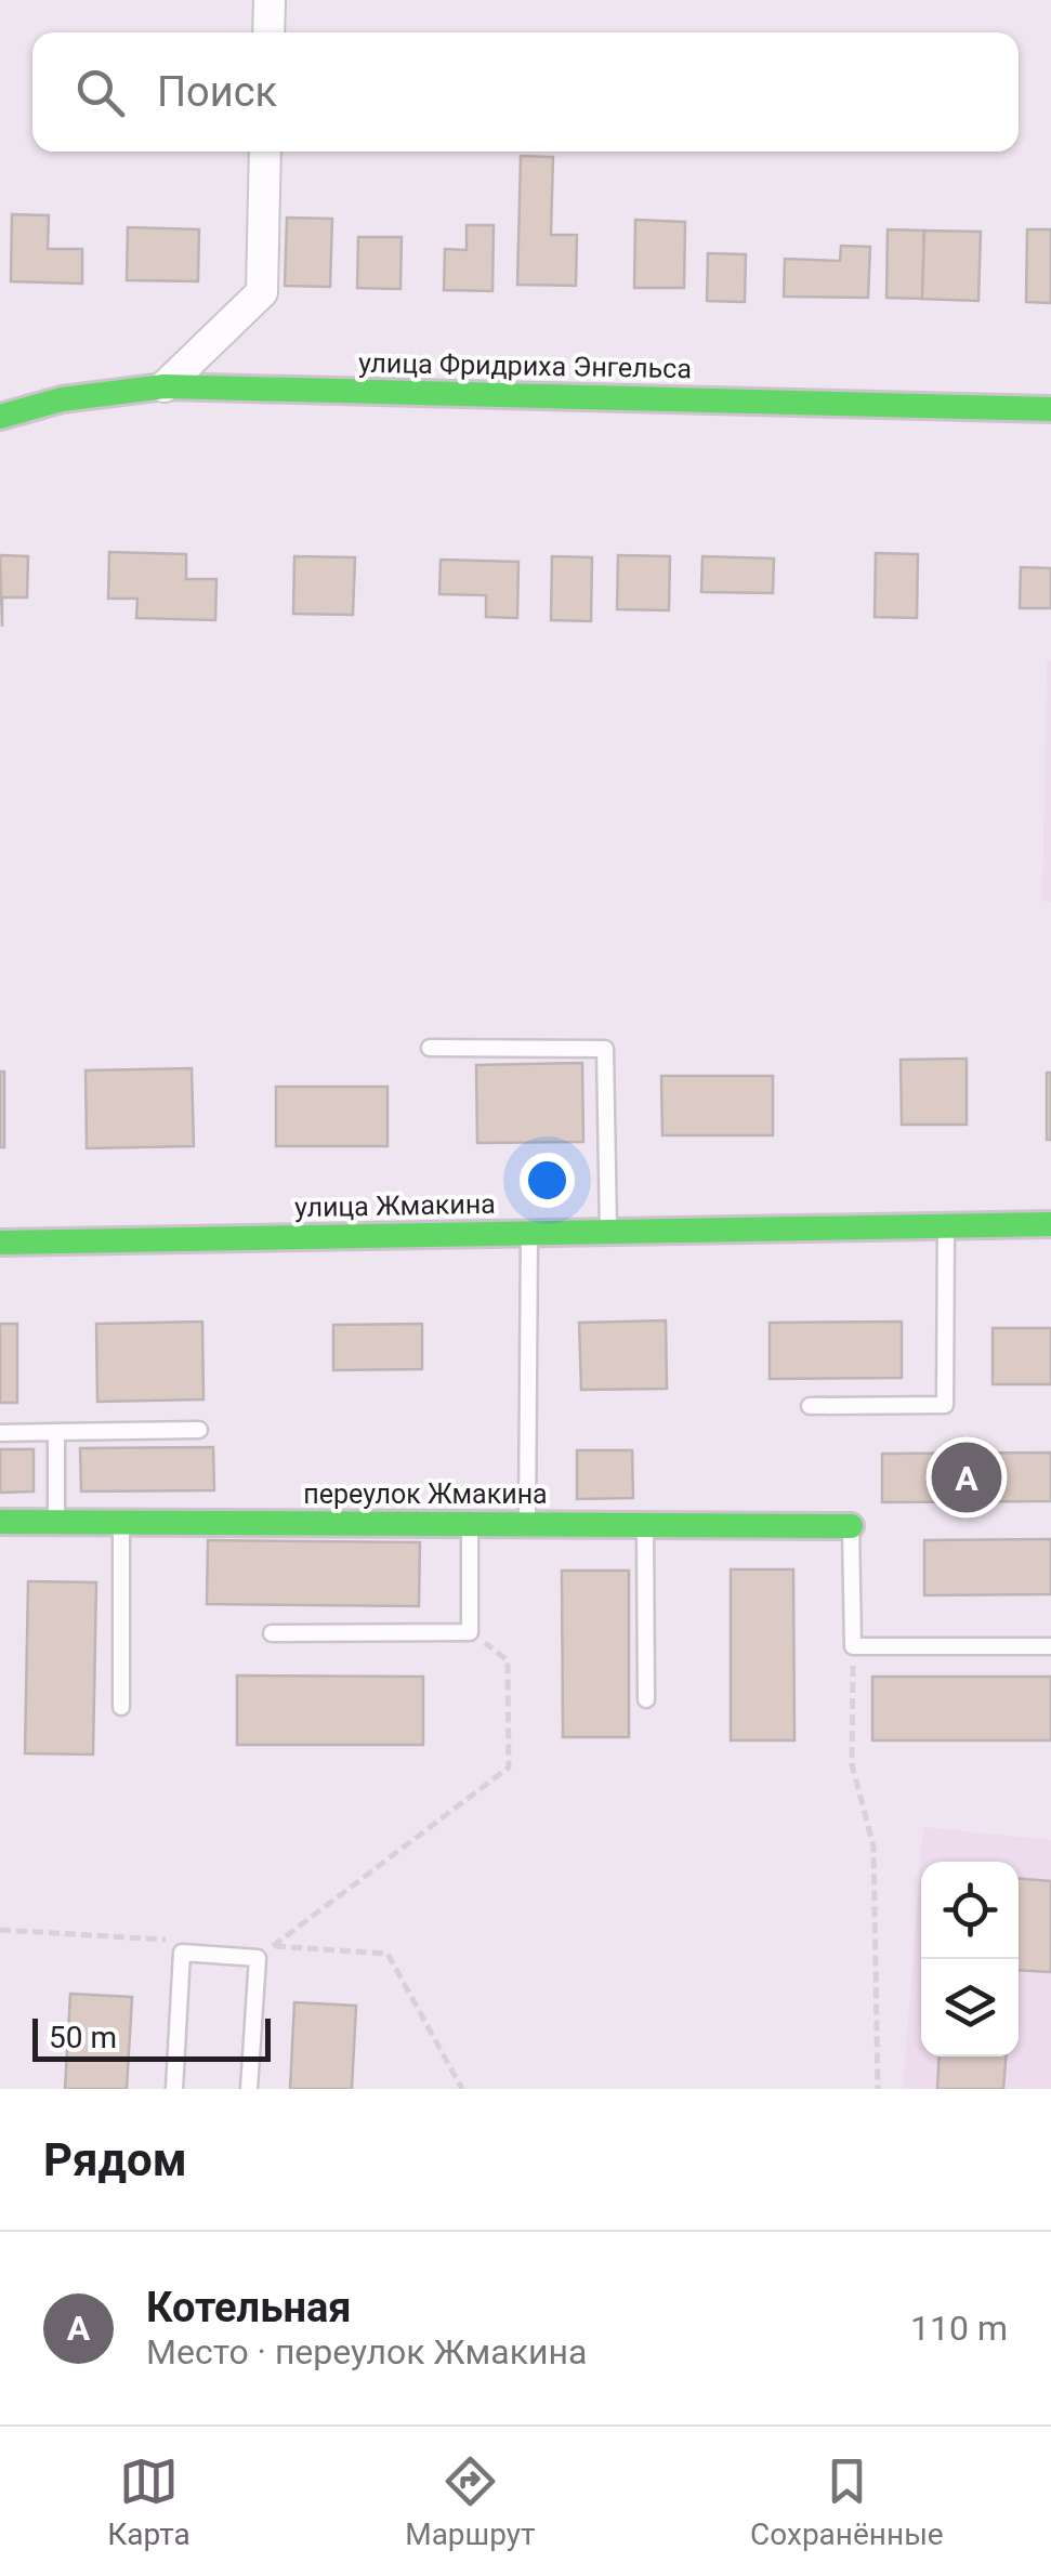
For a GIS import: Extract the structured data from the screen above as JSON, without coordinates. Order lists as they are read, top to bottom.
{
  "streets": {
    "street": ["улица Фридриха Энгельса", "улица Жмакина", "переулок Жмакина"]
  },
  "scale_bar": "50 m",
  "page": {
    "search": "Поиск",
    "pins": "A",
    "scale": "50 m",
    "heading": "Рядом",
    "list": [
      {
        "mark": "A",
        "name": "Котельная",
        "note": "Место · переулок Жмакина",
        "value": "110 m"
      }
    ],
    "nav": ["Карта", "Маршрут", "Сохранённые"]
  }
}
